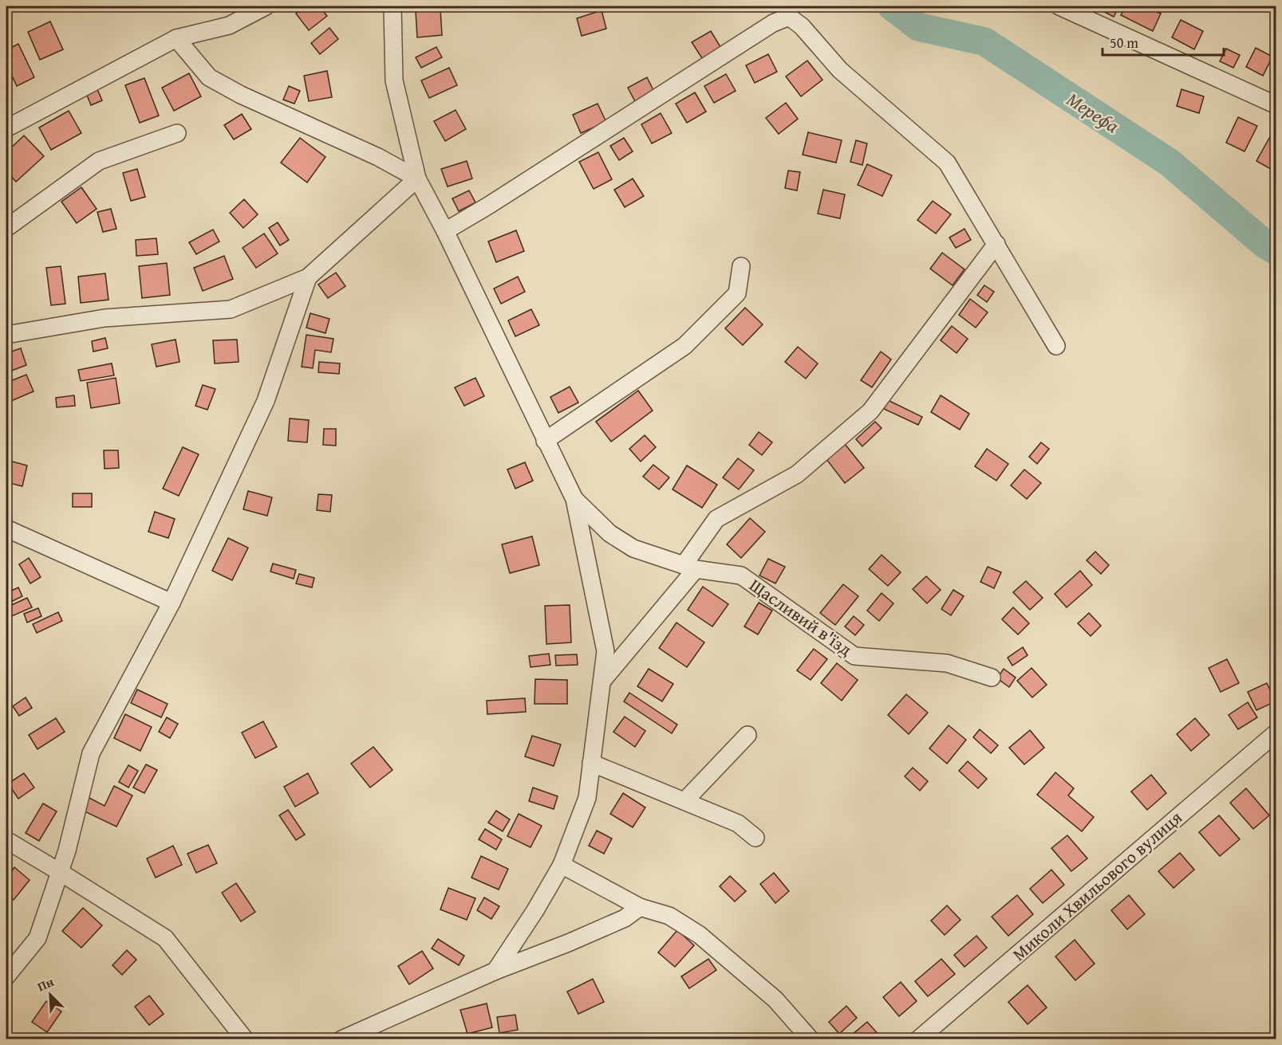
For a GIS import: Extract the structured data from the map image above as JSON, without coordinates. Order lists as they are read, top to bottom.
{
  "streets": {
    "street": ["Щасливий в'їзд", "Миколи Хвильового вулиця"]
  },
  "water": ["Мерефа"],
  "scale_bar": "50 m",
  "north": "top left"
}
